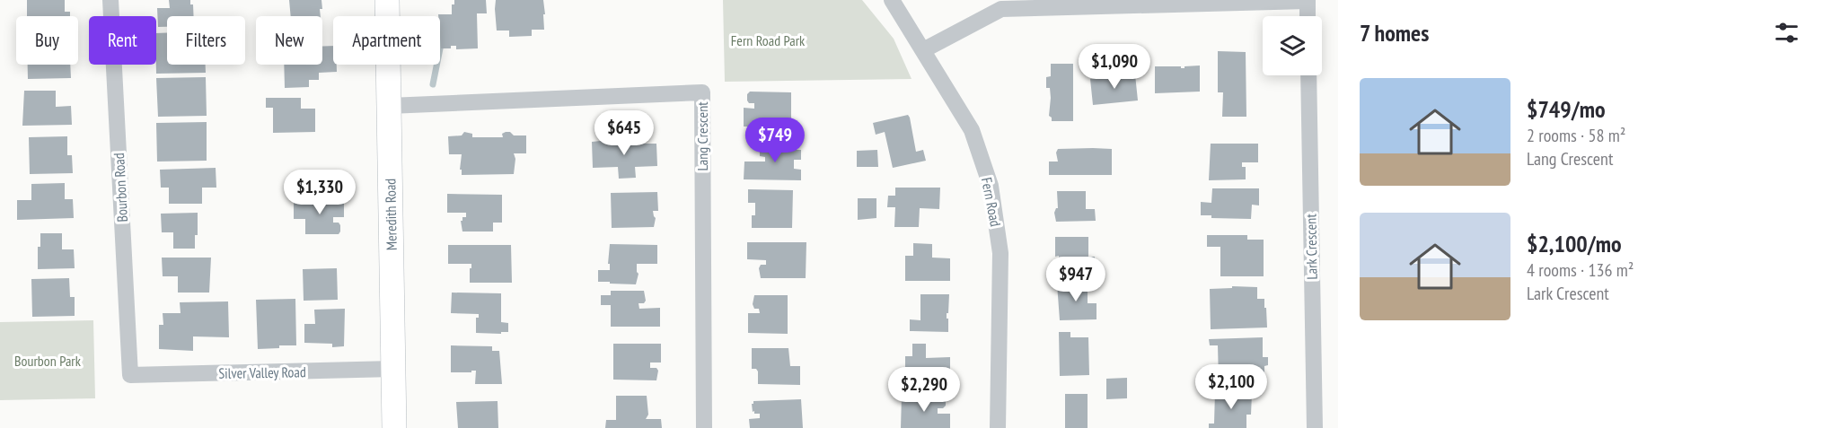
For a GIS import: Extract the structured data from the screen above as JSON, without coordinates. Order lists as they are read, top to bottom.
{
  "streets": {
    "street": [
      "Lang Crescent",
      "Bourbon Road",
      "Fern Road",
      "Meredith Road",
      "Lark Crescent",
      "Silver Valley Road"
    ]
  },
  "crossings": [
    ["Lang Crescent", "Meredith Road"],
    ["Bourbon Road", "Silver Valley Road"],
    ["Meredith Road", "Silver Valley Road"]
  ],
  "parks": ["Fern Road Park", "Bourbon Park"],
  "page": {
    "heading": "7 homes",
    "chip": [
      "Buy",
      "Rent",
      "Filters",
      "New",
      "Apartment"
    ],
    "price": [
      "$1,090",
      "$645",
      "$749",
      "$1,330",
      "$947",
      "$2,100",
      "$2,290"
    ],
    "list": [
      {
        "name": "$749/mo",
        "note": "2 rooms · 58 m² · Lang Crescent"
      },
      {
        "name": "$2,100/mo",
        "note": "4 rooms · 136 m² · Lark Crescent"
      }
    ]
  }
}
